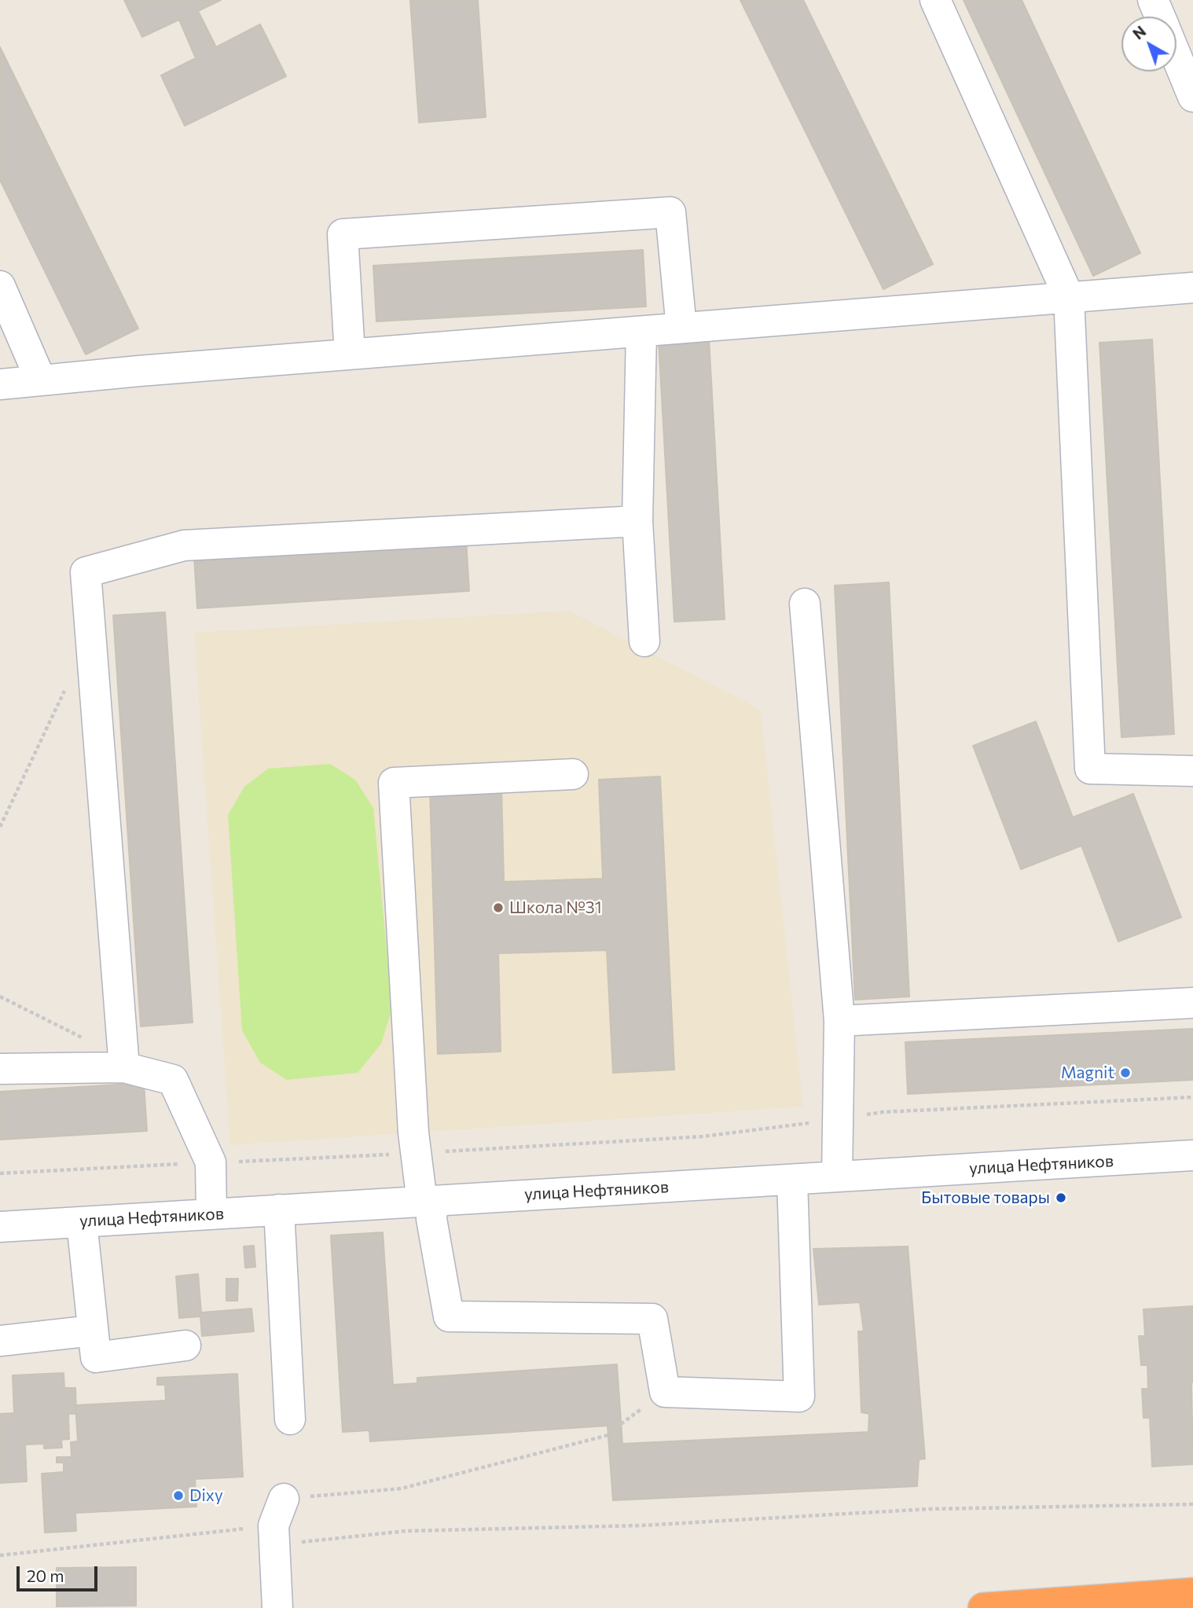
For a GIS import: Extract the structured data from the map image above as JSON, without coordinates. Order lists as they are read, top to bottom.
{
  "streets": {
    "street": ["улица Нефтяников"]
  },
  "places": [
    "Школа №31",
    "Magnit",
    "Бытовые товары",
    "Dixy"
  ],
  "scale_bar": "20 m",
  "north": "top left"
}
